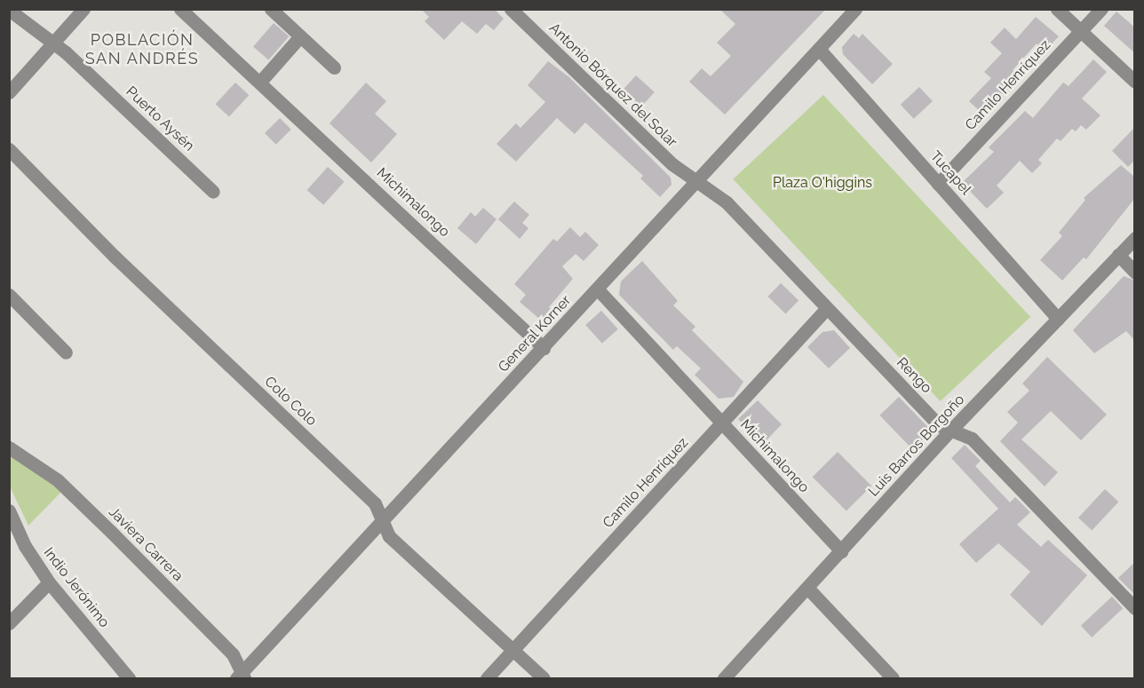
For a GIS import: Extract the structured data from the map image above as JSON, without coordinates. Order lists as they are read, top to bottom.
{
  "streets": {
    "street": [
      "Antonio Bórquez del Solar",
      "Camilo Henríquez",
      "Puerto Aysén",
      "Tucapel",
      "Michimalongo",
      "General Korner",
      "Rengo",
      "Colo Colo",
      "Luis Barros Borgoño",
      "Javiera Carrera",
      "Indio Jerónimo"
    ]
  },
  "crossings": [
    ["Antonio Bórquez del Solar", "General Korner"],
    ["Antonio Bórquez del Solar", "Rengo"],
    ["Camilo Henríquez", "Tucapel"],
    ["Camilo Henríquez", "Michimalongo"],
    ["Camilo Henríquez", "Rengo"],
    ["Camilo Henríquez", "Colo Colo"],
    ["Tucapel", "General Korner"],
    ["Tucapel", "Luis Barros Borgoño"],
    ["Michimalongo", "General Korner"],
    ["Michimalongo", "Luis Barros Borgoño"],
    ["General Korner", "Rengo"],
    ["General Korner", "Colo Colo"],
    ["General Korner", "Javiera Carrera"],
    ["Rengo", "Luis Barros Borgoño"]
  ],
  "districts": ["POBLACIÓN SAN ANDRÉS"],
  "parks": ["Plaza O'higgins"]
}
